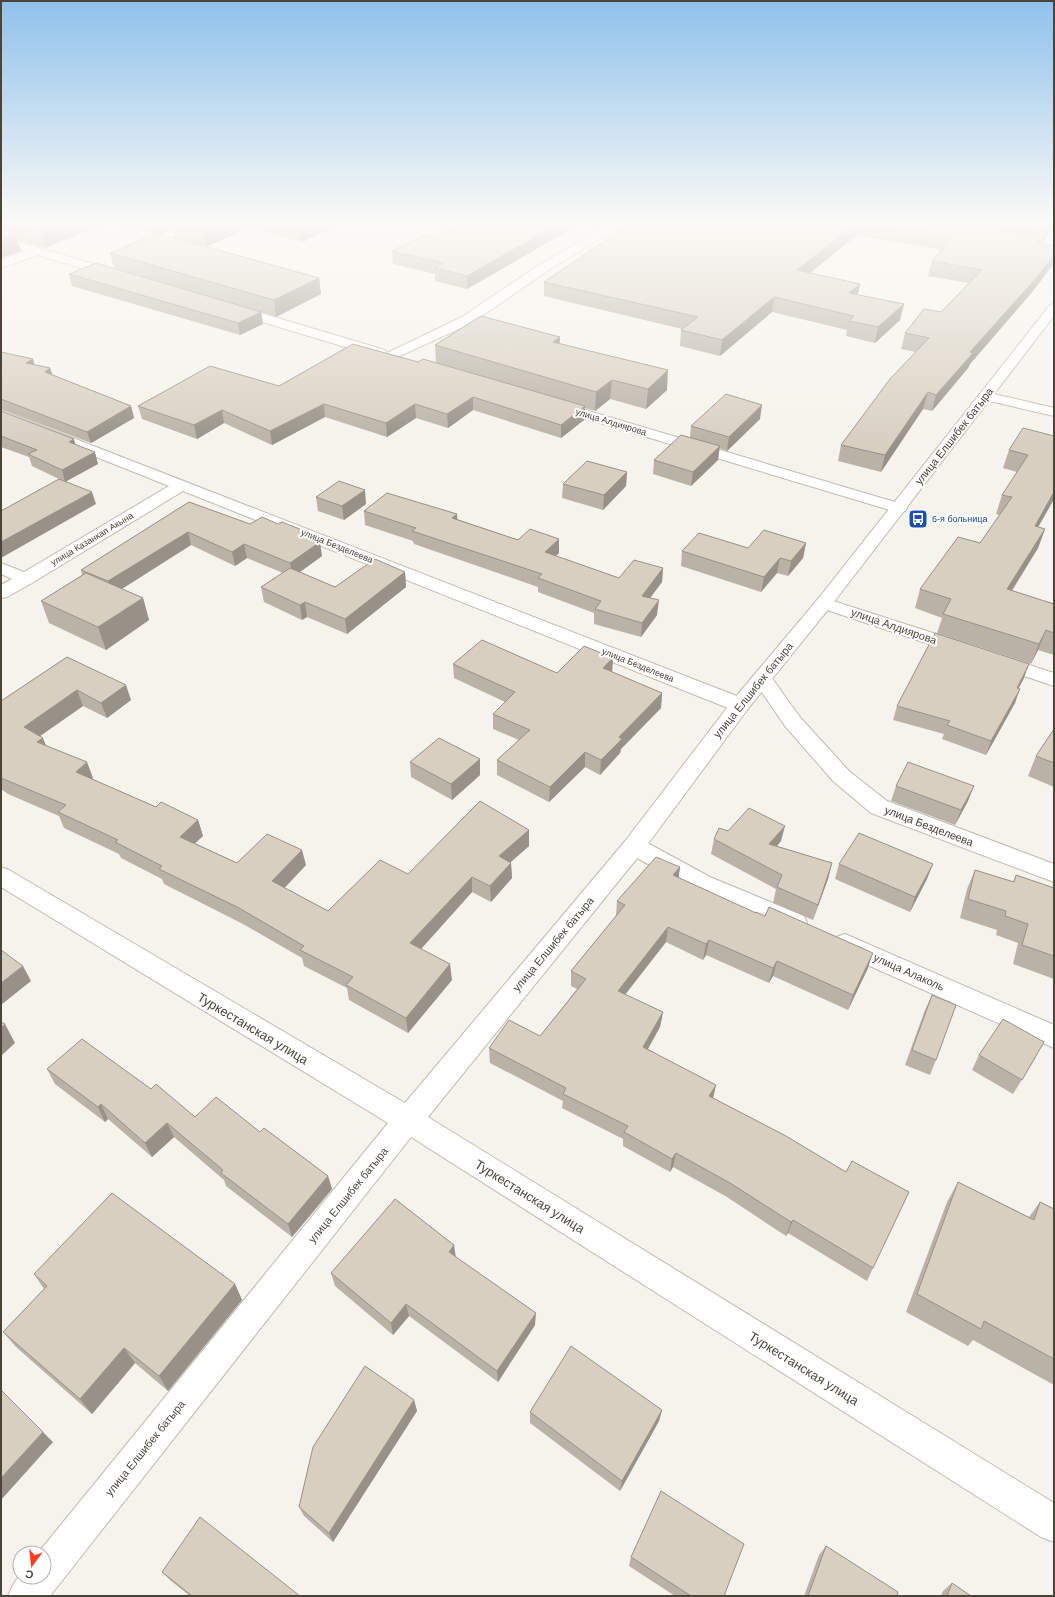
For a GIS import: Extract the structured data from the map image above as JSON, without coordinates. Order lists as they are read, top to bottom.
{
  "streets": {
    "street": [
      "улица Алдиярова",
      "улица Елшибек батыра",
      "улица Казанкап Акына",
      "улица Безделеева",
      "улица Алаколь",
      "Туркестанская улица"
    ]
  },
  "crossings": [
    ["улица Алдиярова", "улица Елшибек батыра"],
    ["улица Елшибек батыра", "улица Безделеева"],
    ["улица Елшибек батыра", "улица Алаколь"],
    ["улица Елшибек батыра", "Туркестанская улица"],
    ["улица Казанкап Акына", "улица Безделеева"]
  ],
  "places": {
    "bus stop": ["6-я больница"]
  },
  "north": "bottom"
}
